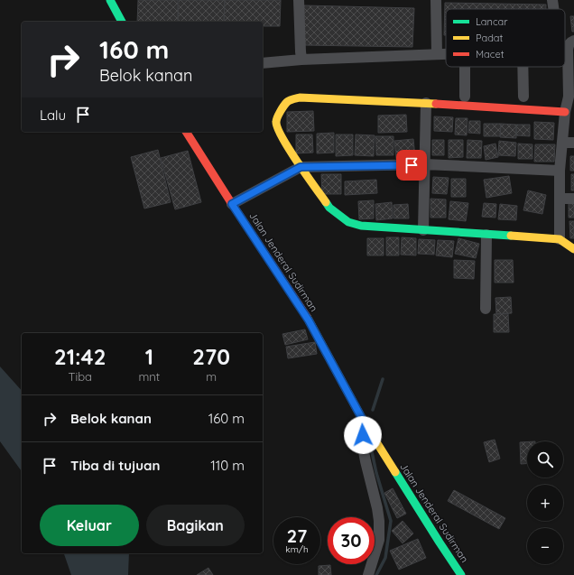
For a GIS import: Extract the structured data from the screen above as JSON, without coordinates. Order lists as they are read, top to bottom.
{
  "streets": {
    "street": ["Jalan Jenderal Sudirman"]
  },
  "legend": ["Lancar", "Padat", "Macet"],
  "page": {
    "turn": ["160 m", "Belok kanan"],
    "then": "Lalu",
    "eta": [
      "21:42",
      "Tiba",
      "1",
      "mnt",
      "270",
      "m"
    ],
    "list": [
      {
        "name": "Belok kanan",
        "value": "160 m"
      },
      {
        "name": "Tiba di tujuan",
        "value": "110 m"
      }
    ],
    "map_buttons": ["+", "−"],
    "buttons": ["Keluar", "Bagikan"],
    "speed": "27 km/h",
    "limit": "30"
  }
}
